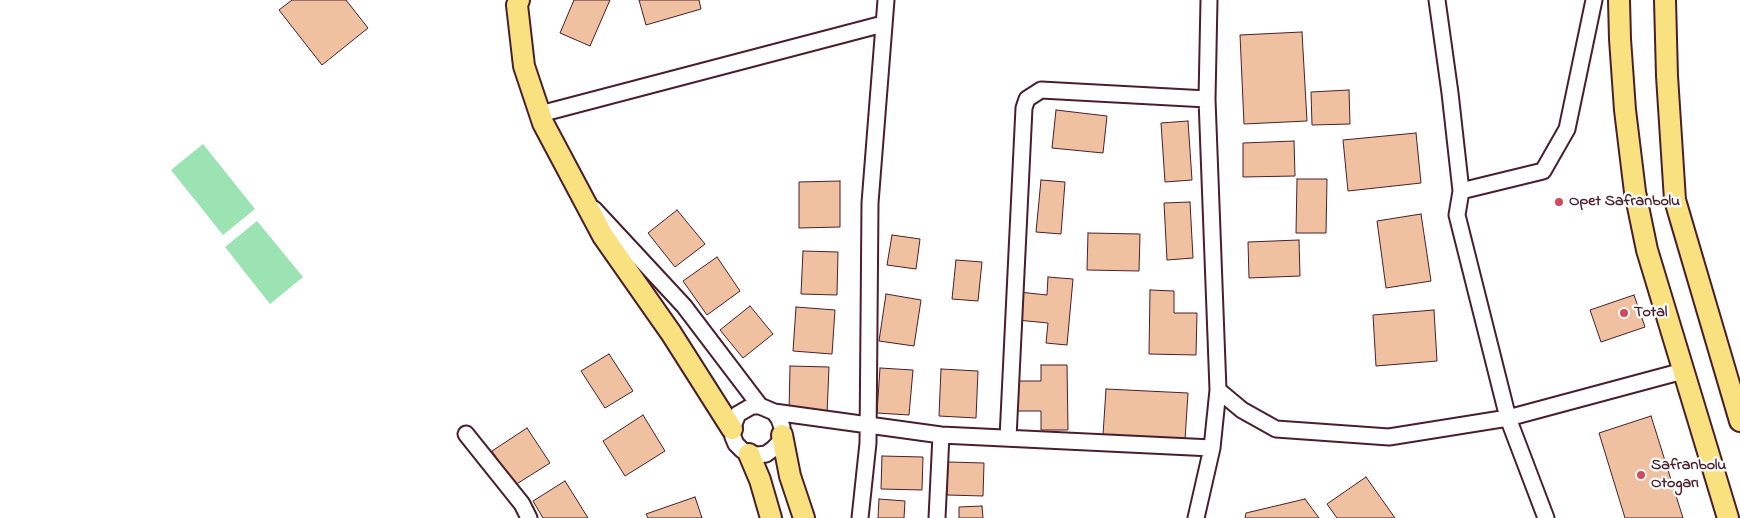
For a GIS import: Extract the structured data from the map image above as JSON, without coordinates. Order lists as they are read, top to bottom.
{
  "places": ["Opet Safranbolu", "Total", "Safranbolu Otogarı"]
}
